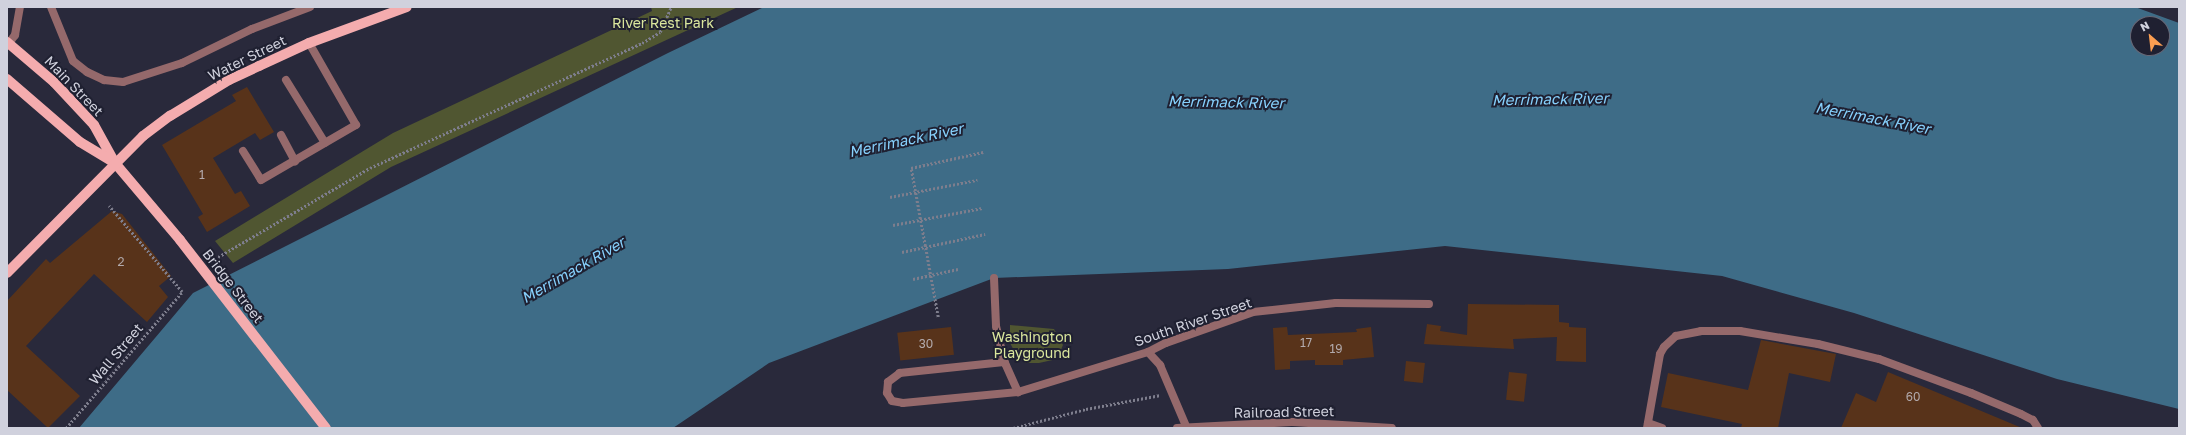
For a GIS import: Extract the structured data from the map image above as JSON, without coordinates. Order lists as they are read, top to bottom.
{
  "streets": {
    "main road": ["Water Street", "Main Street", "Bridge Street"],
    "street": ["South River Street", "Railroad Street"],
    "path": ["Wall Street"]
  },
  "crossings": [
    ["Water Street", "Main Street"],
    ["Water Street", "Bridge Street"],
    ["Main Street", "Bridge Street"]
  ],
  "water": ["Merrimack River"],
  "parks": ["River Rest Park", "Washington Playground"],
  "house_numbers": [
    "1",
    "2",
    "17",
    "30",
    "19",
    "60"
  ],
  "north": "top left"
}
